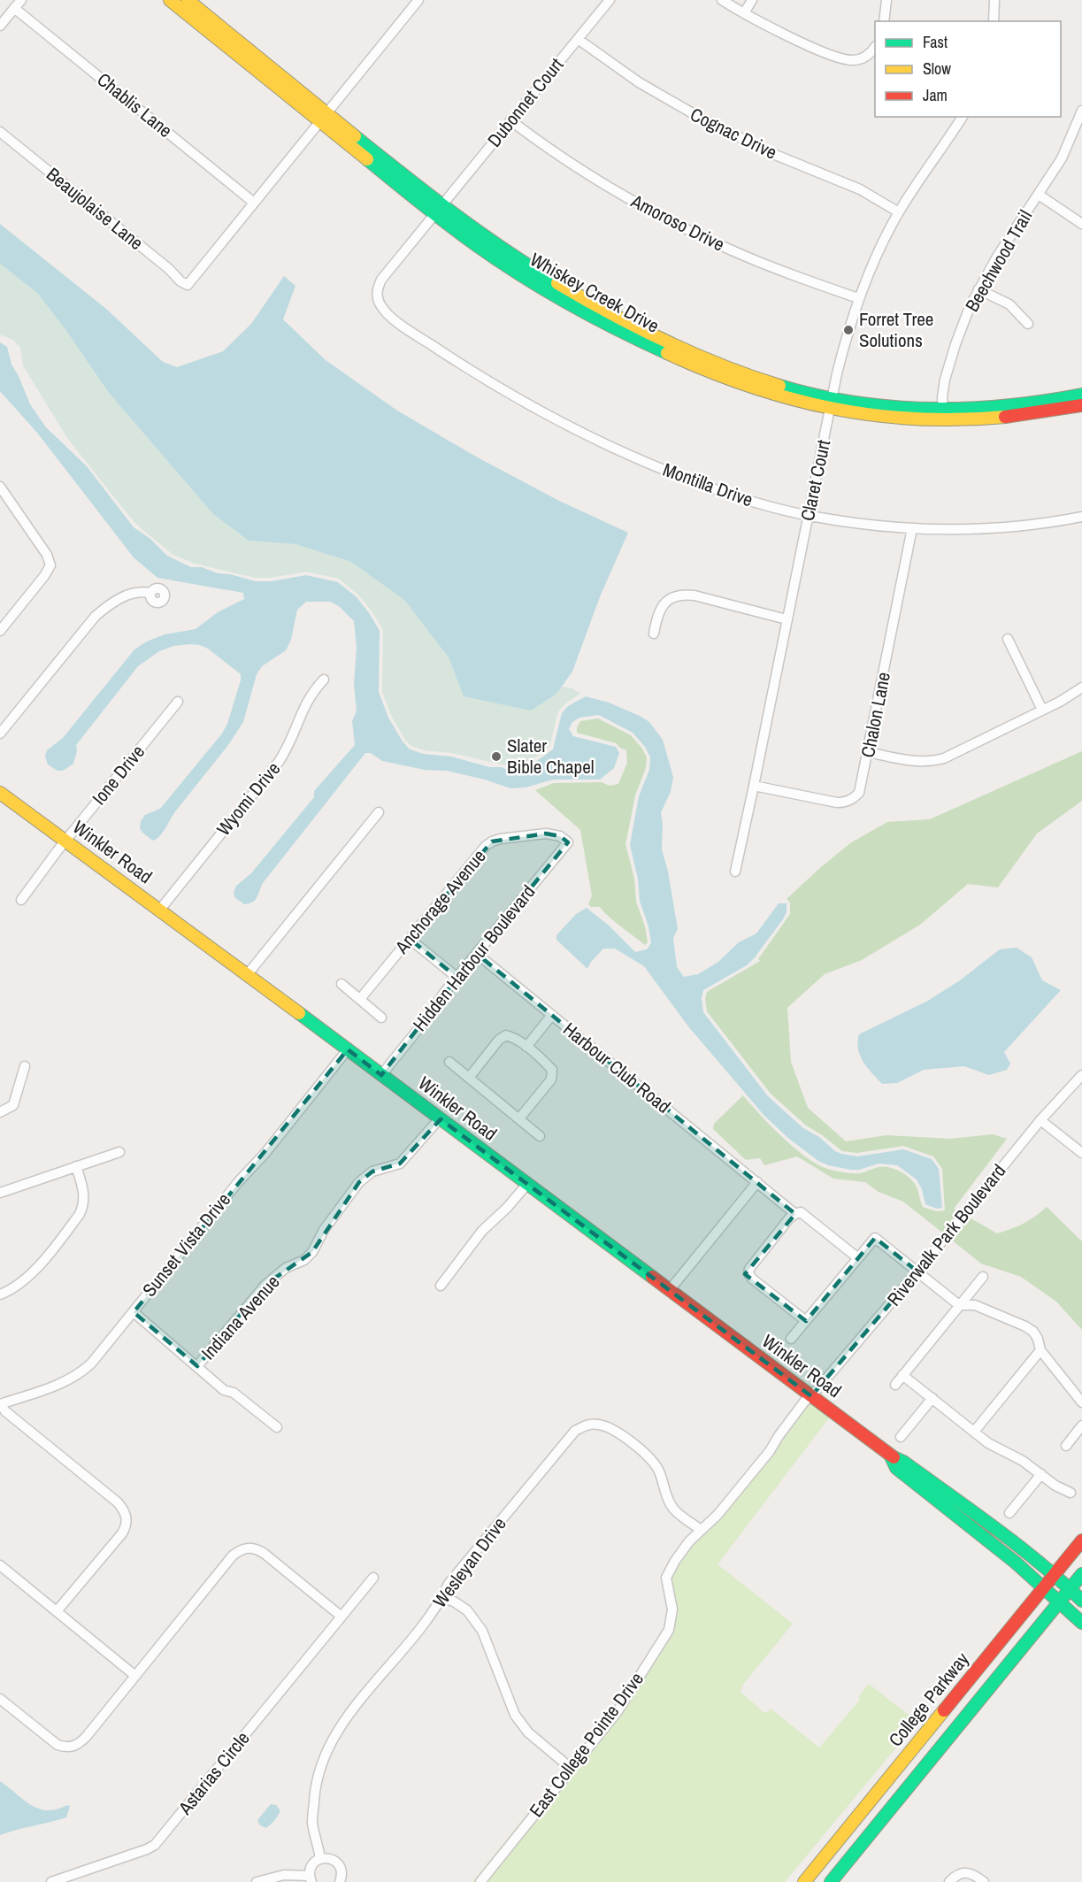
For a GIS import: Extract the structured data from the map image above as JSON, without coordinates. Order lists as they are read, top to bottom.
{
  "streets": {
    "street": [
      "Dubonnet Court",
      "Chablis Lane",
      "Cognac Drive",
      "Beaujolaise Lane",
      "Amoroso Drive",
      "Beechwood Trail",
      "Whiskey Creek Drive",
      "Claret Court",
      "Montilla Drive",
      "Chalon Lane",
      "Ione Drive",
      "Wyomi Drive",
      "Winkler Road",
      "Anchorage Avenue",
      "Hidden Harbour Boulevard",
      "Harbour Club Road",
      "Riverwalk Park Boulevard",
      "Sunset Vista Drive",
      "Indiana Avenue",
      "Wesleyan Drive",
      "College Parkway",
      "East College Pointe Drive",
      "Astarias Circle"
    ]
  },
  "crossings": [
    ["Dubonnet Court", "Cognac Drive"],
    ["Dubonnet Court", "Amoroso Drive"],
    ["Dubonnet Court", "Whiskey Creek Drive"],
    ["Dubonnet Court", "Montilla Drive"],
    ["Chablis Lane", "Beaujolaise Lane"],
    ["Cognac Drive", "Claret Court"],
    ["Amoroso Drive", "Claret Court"],
    ["Beechwood Trail", "Whiskey Creek Drive"],
    ["Whiskey Creek Drive", "Claret Court"],
    ["Claret Court", "Montilla Drive"],
    ["Claret Court", "Chalon Lane"],
    ["Montilla Drive", "Chalon Lane"],
    ["Ione Drive", "Winkler Road"],
    ["Wyomi Drive", "Winkler Road"],
    ["Winkler Road", "Hidden Harbour Boulevard"],
    ["Winkler Road", "Riverwalk Park Boulevard"],
    ["Winkler Road", "Sunset Vista Drive"],
    ["Winkler Road", "Indiana Avenue"],
    ["Winkler Road", "College Parkway"],
    ["Winkler Road", "East College Pointe Drive"],
    ["Anchorage Avenue", "Hidden Harbour Boulevard"],
    ["Hidden Harbour Boulevard", "Harbour Club Road"],
    ["Riverwalk Park Boulevard", "East College Pointe Drive"],
    ["Wesleyan Drive", "East College Pointe Drive"]
  ],
  "places": ["Forret Tree Solutions", "Slater Bible Chapel"],
  "legend": ["Fast", "Slow", "Jam"]
}
